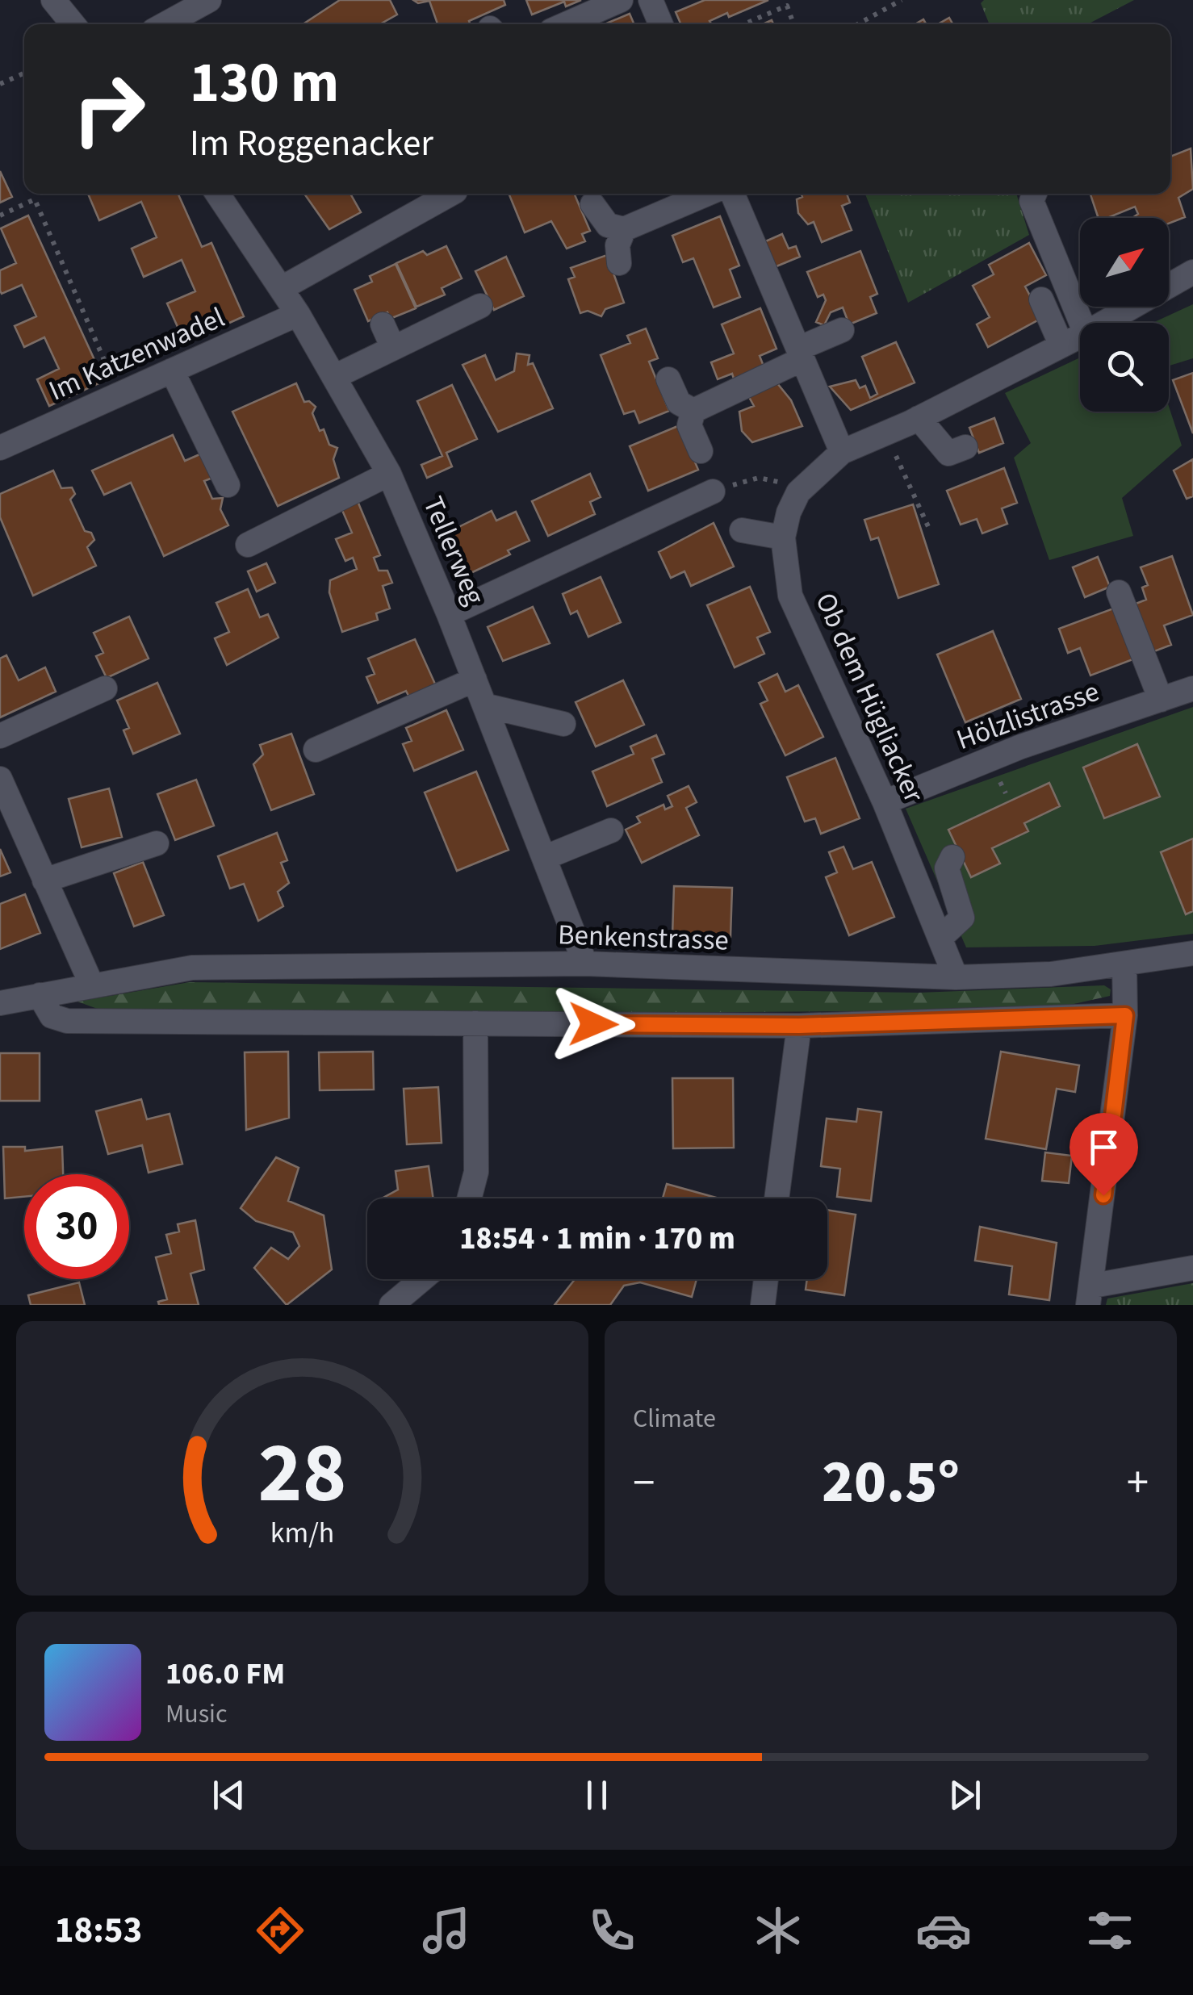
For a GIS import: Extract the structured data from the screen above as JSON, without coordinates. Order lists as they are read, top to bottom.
{
  "streets": {
    "street": [
      "Im Katzenwadel",
      "Tellerweg",
      "Ob dem Hügliacker",
      "Hölzlistrasse",
      "Benkenstrasse"
    ]
  },
  "crossings": [
    ["Im Katzenwadel", "Tellerweg"],
    ["Tellerweg", "Benkenstrasse"],
    ["Ob dem Hügliacker", "Hölzlistrasse"],
    ["Ob dem Hügliacker", "Benkenstrasse"]
  ],
  "north": "top right",
  "page": {
    "turn": ["130 m", "Im Roggenacker"],
    "limit": "30",
    "trip": "18:54 · 1 min · 170 m",
    "tile": "Climate",
    "heat": ["−", "20.5°", "+"],
    "song": ["106.0 FM", "Music"],
    "tabs": "18:53",
    "gauge": ["28", "km/h"]
  }
}
